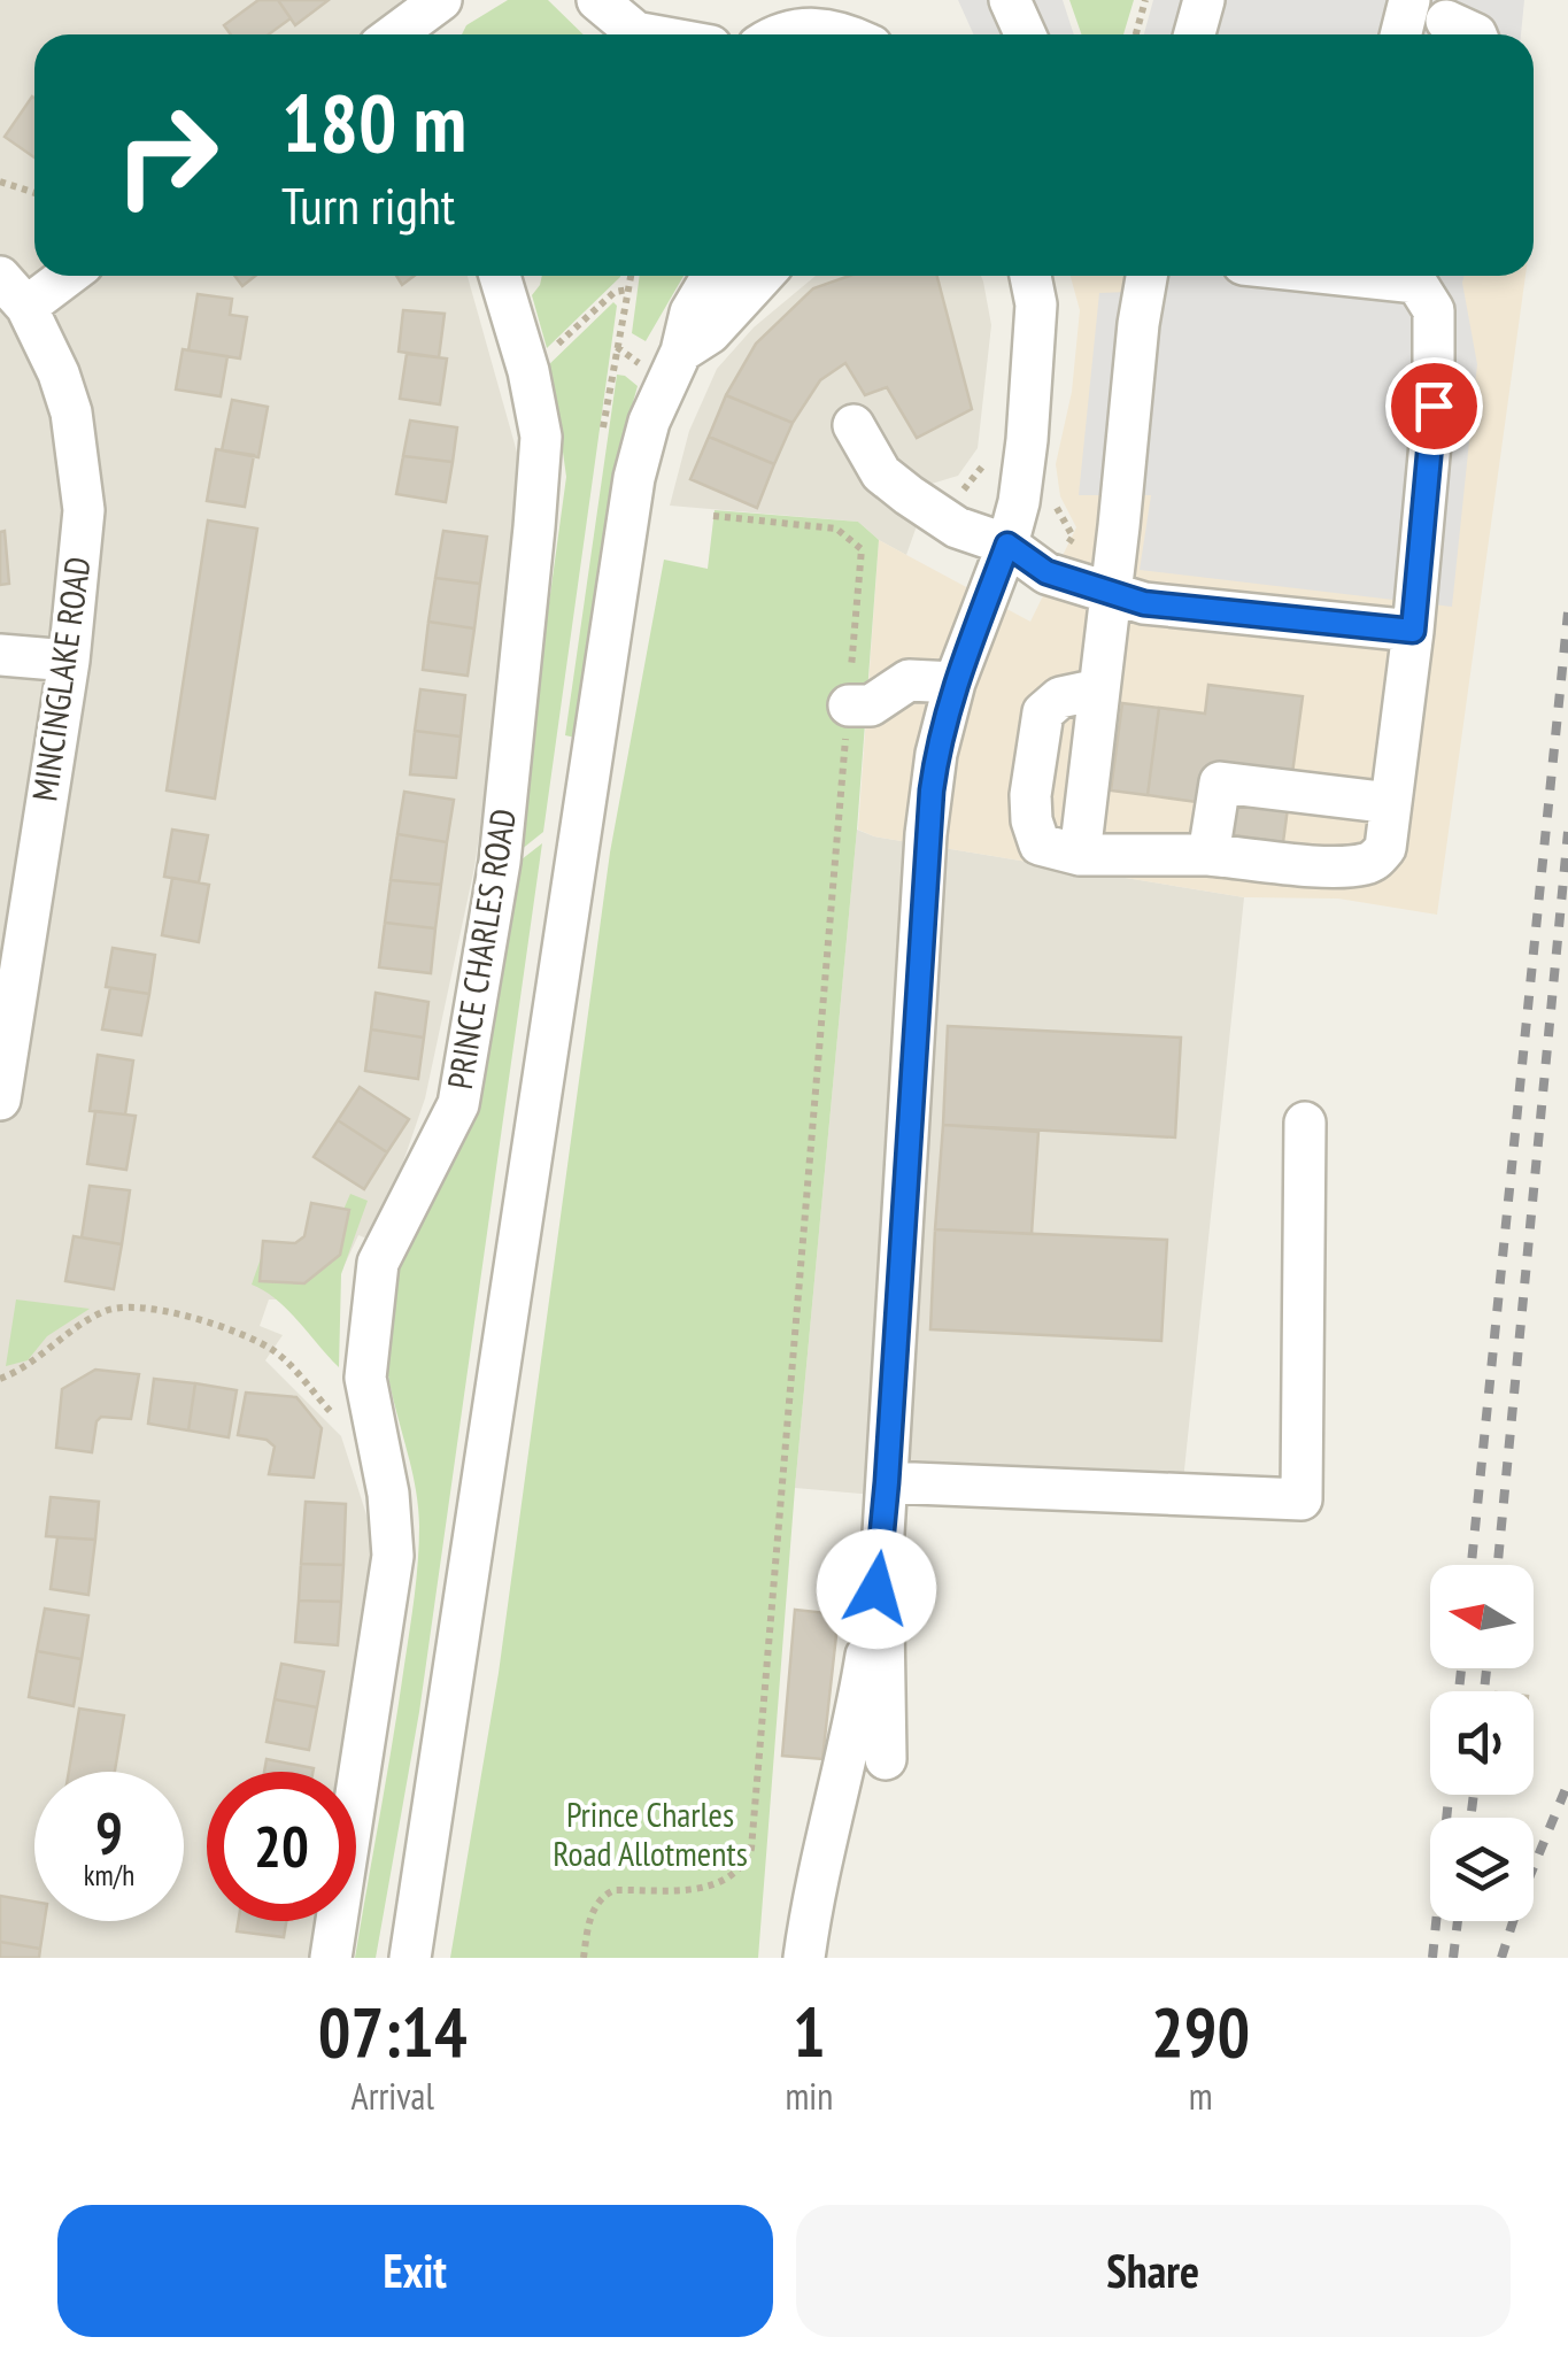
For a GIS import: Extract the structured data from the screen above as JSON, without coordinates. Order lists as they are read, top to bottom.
{
  "streets": {
    "street": ["MINCINGLAKE ROAD", "PRINCE CHARLES ROAD"]
  },
  "parks": ["Prince Charles Road Allotments"],
  "north": "left",
  "page": {
    "turn": ["180 m", "Turn right"],
    "speed": "9 km/h",
    "limit": "20",
    "eta": [
      "07:14",
      "Arrival",
      "1",
      "min",
      "290",
      "m"
    ],
    "buttons": ["Exit", "Share"]
  }
}
